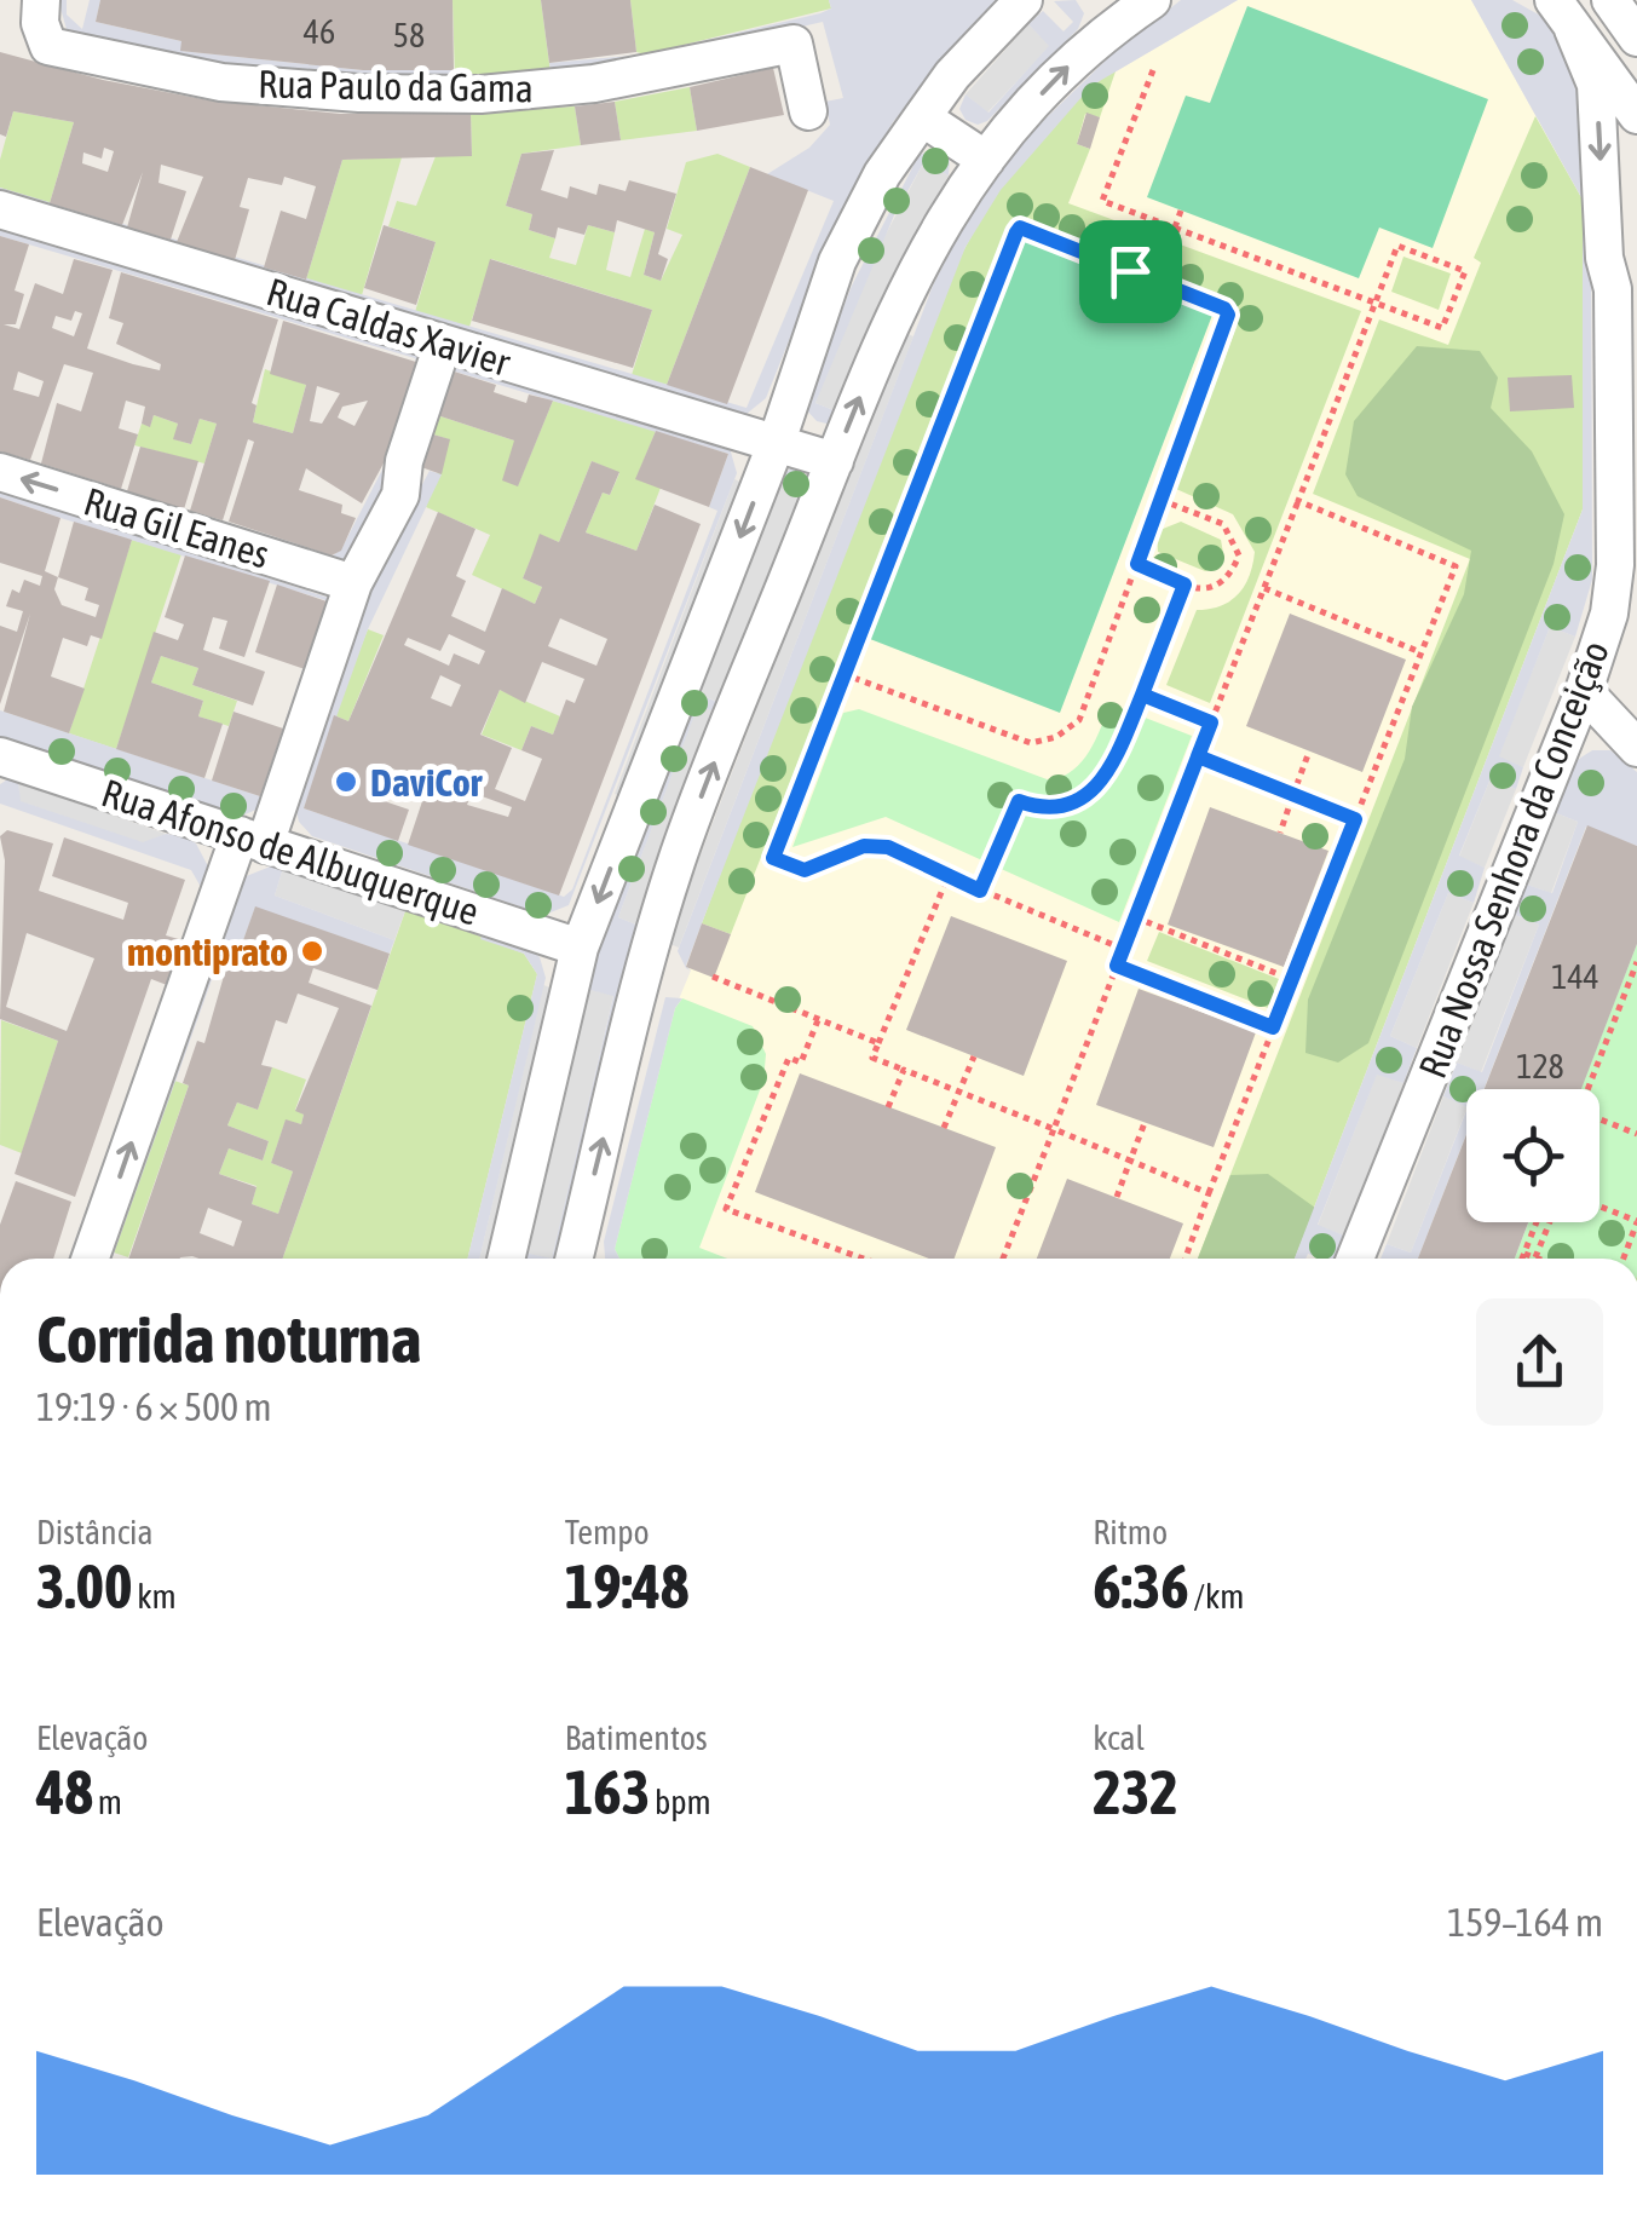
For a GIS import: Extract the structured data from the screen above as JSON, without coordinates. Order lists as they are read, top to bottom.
{
  "streets": {
    "street": [
      "Rua Paulo da Gama",
      "Rua Caldas Xavier",
      "Rua Gil Eanes",
      "Rua Afonso de Albuquerque",
      "Rua Nossa Senhora da Conceição"
    ]
  },
  "one_way": ["Rua Gil Eanes"],
  "places": ["DaviCor", "montiprato"],
  "house_numbers": [
    "46",
    "58",
    "144",
    "128"
  ],
  "page": {
    "heading": ["Corrida noturna", "19:19 · 6 × 500 m"],
    "stats": [
      ["Distância", "3.00 km"],
      ["Tempo", "19:48"],
      ["Ritmo", "6:36 /km"],
      ["Elevação", "48 m"],
      ["Batimentos", "163 bpm"],
      ["kcal", "232"]
    ],
    "chart": ["Elevação", "159–164 m"]
  }
}
